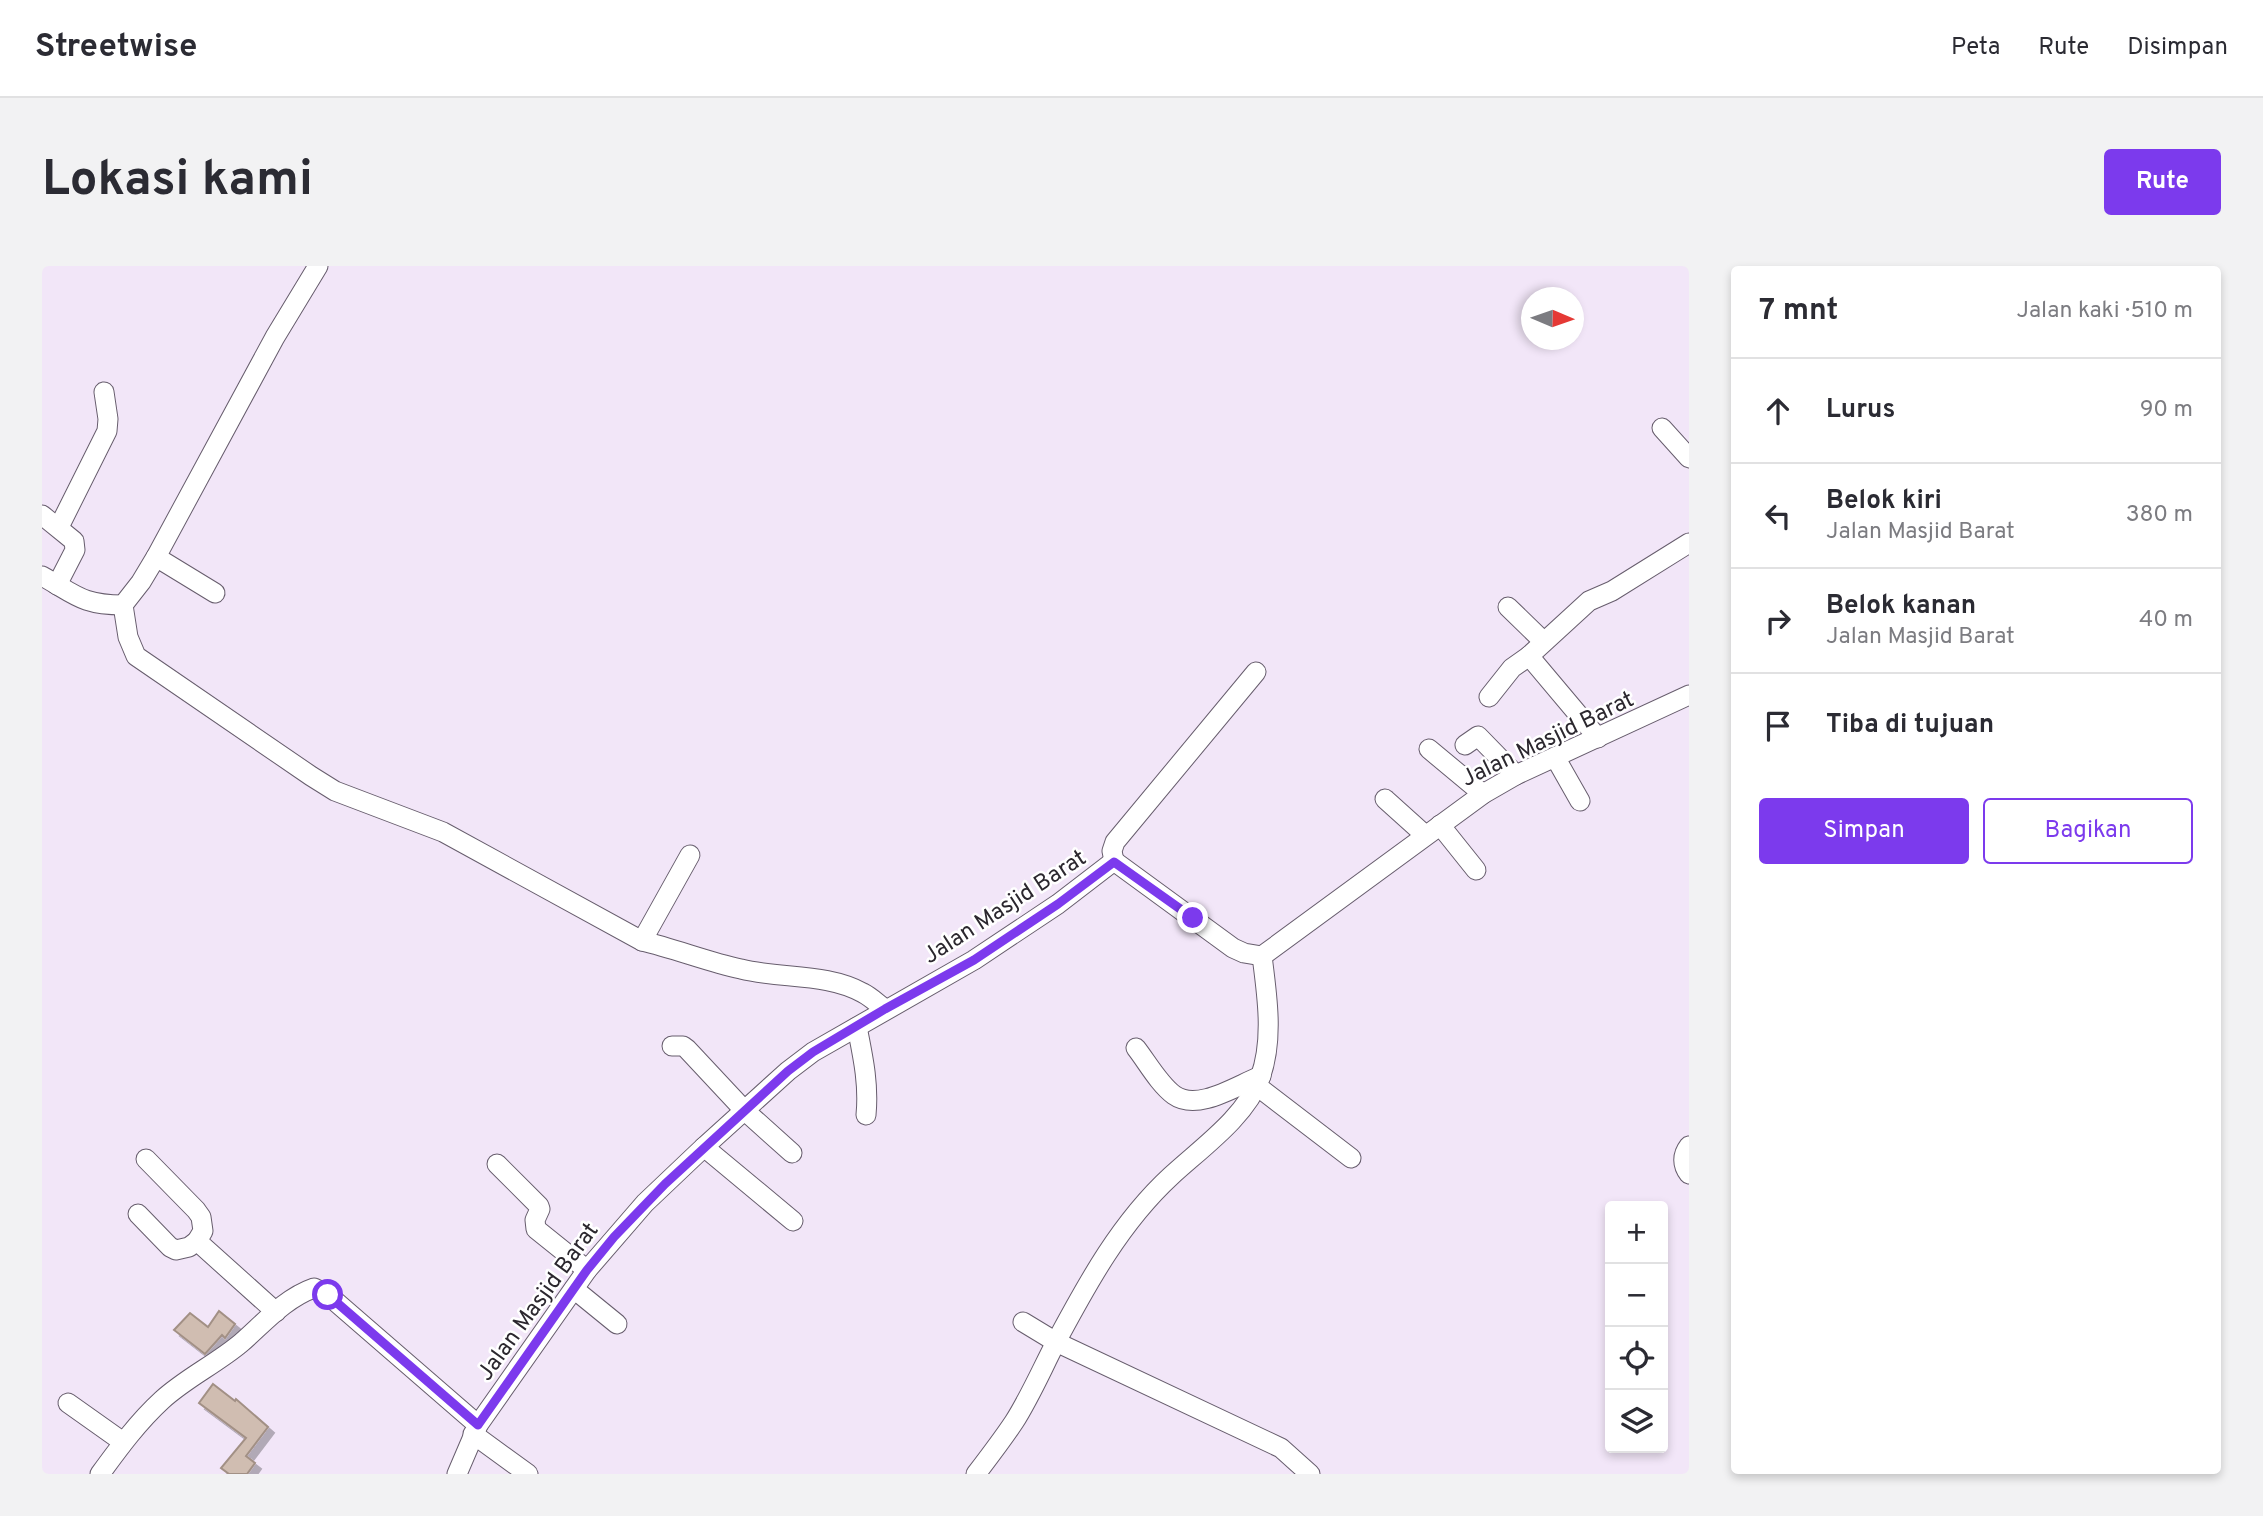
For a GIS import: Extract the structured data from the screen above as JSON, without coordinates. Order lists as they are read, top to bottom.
{
  "streets": {
    "street": ["Jalan Masjid Barat"]
  },
  "north": "right",
  "page": {
    "header": "Streetwise",
    "nav": ["Peta", "Rute", "Disimpan"],
    "buttons": [
      "Rute",
      ["Simpan", "Bagikan"]
    ],
    "title": "Lokasi kami",
    "heading": ["7 mnt", "Jalan kaki · 510 m"],
    "list": [
      ["Lurus", "90 m"],
      ["Belok kiri", "Jalan Masjid Barat", "380 m"],
      ["Belok kanan", "Jalan Masjid Barat", "40 m"],
      "Tiba di tujuan"
    ],
    "map_buttons": ["+", "−"]
  }
}
